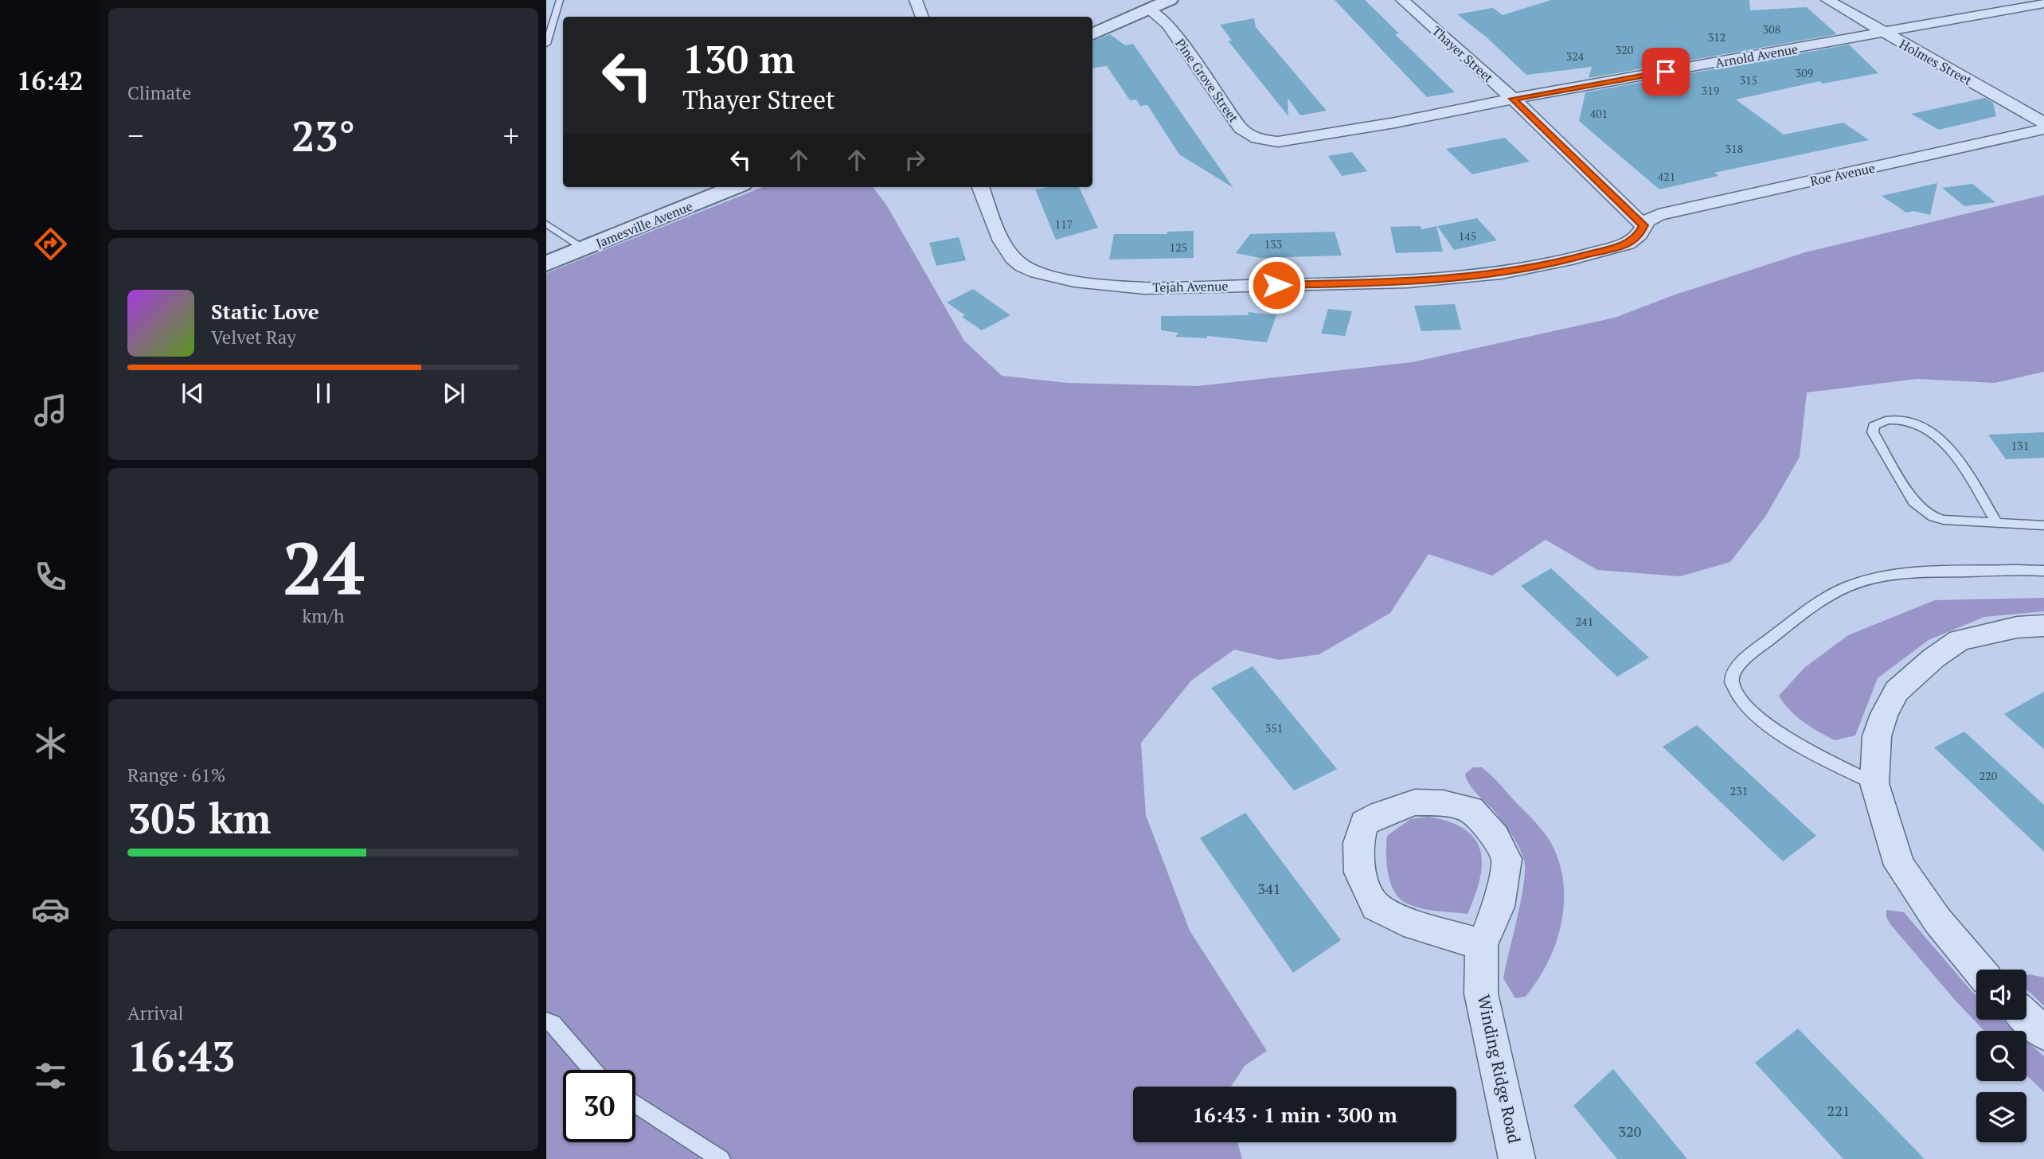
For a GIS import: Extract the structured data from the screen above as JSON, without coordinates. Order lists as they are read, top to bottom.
{
  "streets": {
    "street": [
      "Thayer Street",
      "Arnold Avenue",
      "Holmes Street",
      "Pine Grove Street",
      "Roe Avenue",
      "Jamesville Avenue",
      "Tejah Avenue",
      "Winding Ridge Road"
    ]
  },
  "crossings": [
    ["Thayer Street", "Arnold Avenue"],
    ["Thayer Street", "Roe Avenue"],
    ["Thayer Street", "Tejah Avenue"],
    ["Arnold Avenue", "Holmes Street"],
    ["Arnold Avenue", "Pine Grove Street"],
    ["Roe Avenue", "Tejah Avenue"]
  ],
  "house_numbers": [
    "308",
    "312",
    "320",
    "324",
    "309",
    "315",
    "319",
    "401",
    "318",
    "421",
    "117",
    "145",
    "133",
    "125",
    "131",
    "241",
    "351",
    "220",
    "231",
    "341",
    "221",
    "320"
  ],
  "page": {
    "tabs": "16:42",
    "tile": [
      "Climate",
      ["24", "km/h"],
      ["Range · 61%", "305 km"],
      ["Arrival", "16:43"]
    ],
    "turn": ["130 m", "Thayer Street"],
    "heat": ["−", "23°", "+"],
    "song": ["Static Love", "Velvet Ray"],
    "limit": "30",
    "trip": "16:43 · 1 min · 300 m"
  }
}
